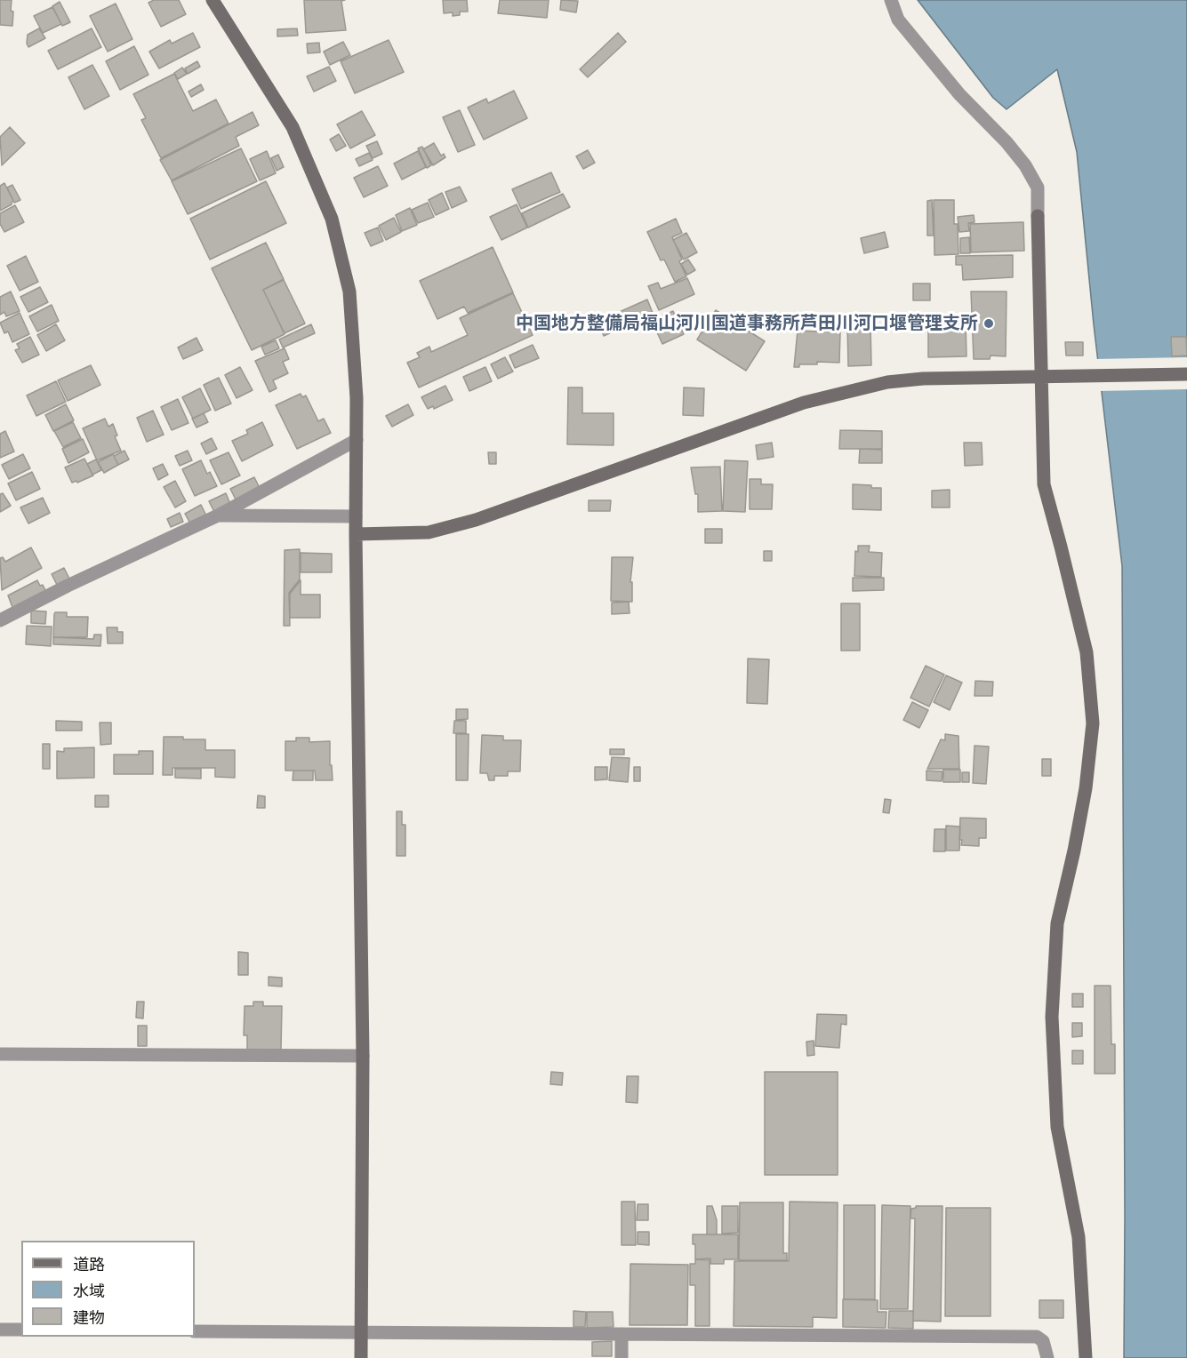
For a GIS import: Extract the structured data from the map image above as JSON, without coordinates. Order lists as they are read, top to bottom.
{
  "places": ["中国地方整備局福山河川国道事務所芦田川河口堰管理支所"],
  "legend": ["道路", "水域", "建物"]
}
